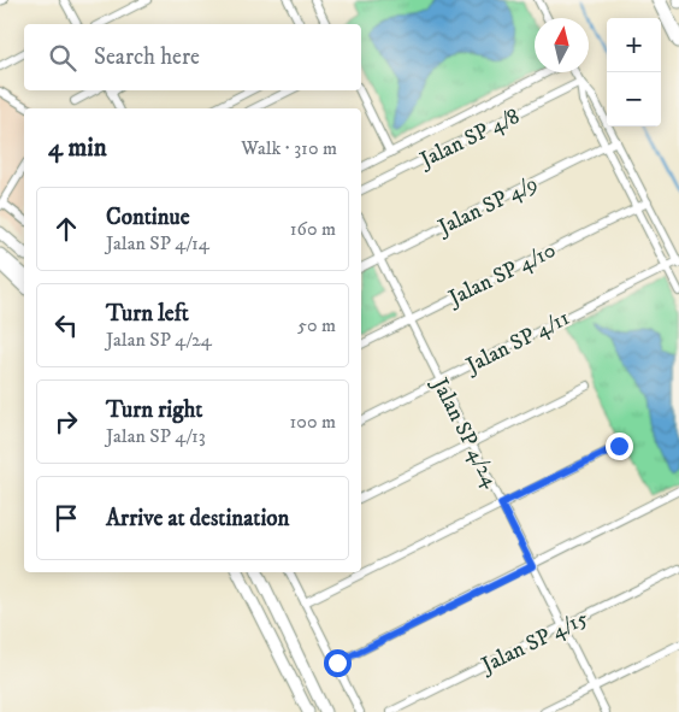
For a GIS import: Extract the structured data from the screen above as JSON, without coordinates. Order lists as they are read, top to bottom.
{
  "streets": {
    "street": [
      "Jalan SP 4/8",
      "Jalan SP 4/9",
      "Jalan SP 4/10",
      "Jalan SP 4/11",
      "Jalan SP 4/24",
      "Jalan SP 4/15"
    ]
  },
  "crossings": [
    ["Jalan SP 4/9", "Jalan SP 4/24"],
    ["Jalan SP 4/10", "Jalan SP 4/24"],
    ["Jalan SP 4/11", "Jalan SP 4/24"],
    ["Jalan SP 4/24", "Jalan SP 4/15"]
  ],
  "north": "top",
  "page": {
    "map_buttons": ["+", "−"],
    "search": "Search here",
    "heading": ["4 min", "Walk · 310 m"],
    "list": [
      ["Continue", "Jalan SP 4/14", "160 m"],
      ["Turn left", "Jalan SP 4/24", "50 m"],
      ["Turn right", "Jalan SP 4/13", "100 m"],
      "Arrive at destination"
    ]
  }
}
